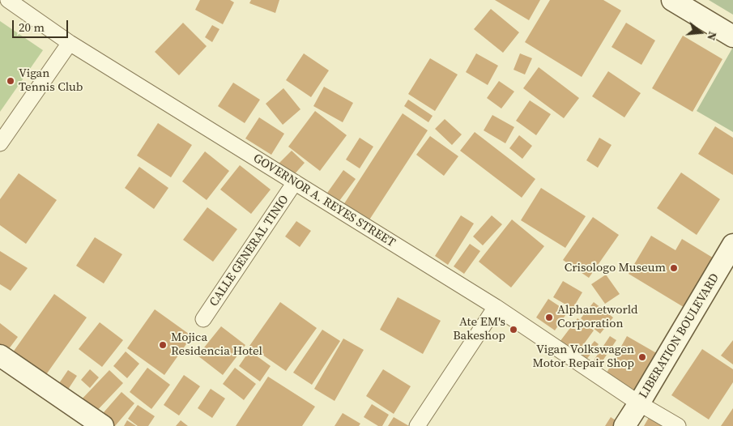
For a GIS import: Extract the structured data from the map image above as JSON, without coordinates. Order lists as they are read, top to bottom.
{
  "streets": {
    "street": ["GOVERNOR A. REYES STREET", "CALLE GENERAL TINIO", "LIBERATION BOULEVARD"]
  },
  "crossings": [
    ["GOVERNOR A. REYES STREET", "CALLE GENERAL TINIO"],
    ["GOVERNOR A. REYES STREET", "LIBERATION BOULEVARD"]
  ],
  "places": [
    "Vigan Tennis Club",
    "Crisologo Museum",
    "Alphanetworld Corporation",
    "Ate EM's Bakeshop",
    "Mojica Residencia Hotel",
    "Vigan Volkswagen Motor Repair Shop"
  ],
  "scale_bar": "20 m",
  "north": "right"
}
